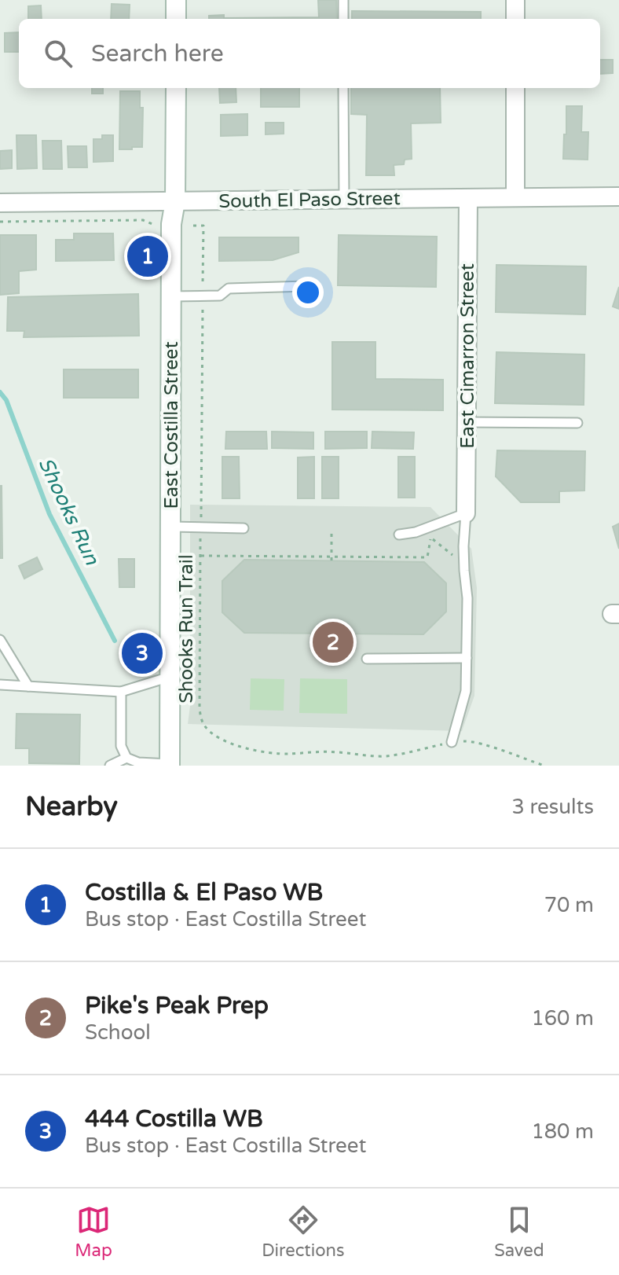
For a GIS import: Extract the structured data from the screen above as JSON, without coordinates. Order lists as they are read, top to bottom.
{
  "streets": {
    "street": ["South El Paso Street", "East Cimarron Street", "East Costilla Street"],
    "path": ["Shooks Run Trail"]
  },
  "crossings": [
    ["South El Paso Street", "East Cimarron Street"],
    ["South El Paso Street", "East Costilla Street"]
  ],
  "water": ["Shooks Run"],
  "page": {
    "search": "Search here",
    "pins": ["1", "2", "3"],
    "heading": ["Nearby", "3 results"],
    "list": [
      {
        "mark": "1",
        "name": "Costilla & El Paso WB",
        "note": "Bus stop · East Costilla Street",
        "value": "70 m"
      },
      {
        "mark": "2",
        "name": "Pike's Peak Prep",
        "note": "School",
        "value": "160 m"
      },
      {
        "mark": "3",
        "name": "444 Costilla WB",
        "note": "Bus stop · East Costilla Street",
        "value": "180 m"
      }
    ],
    "nav": ["Map", "Directions", "Saved"]
  }
}
